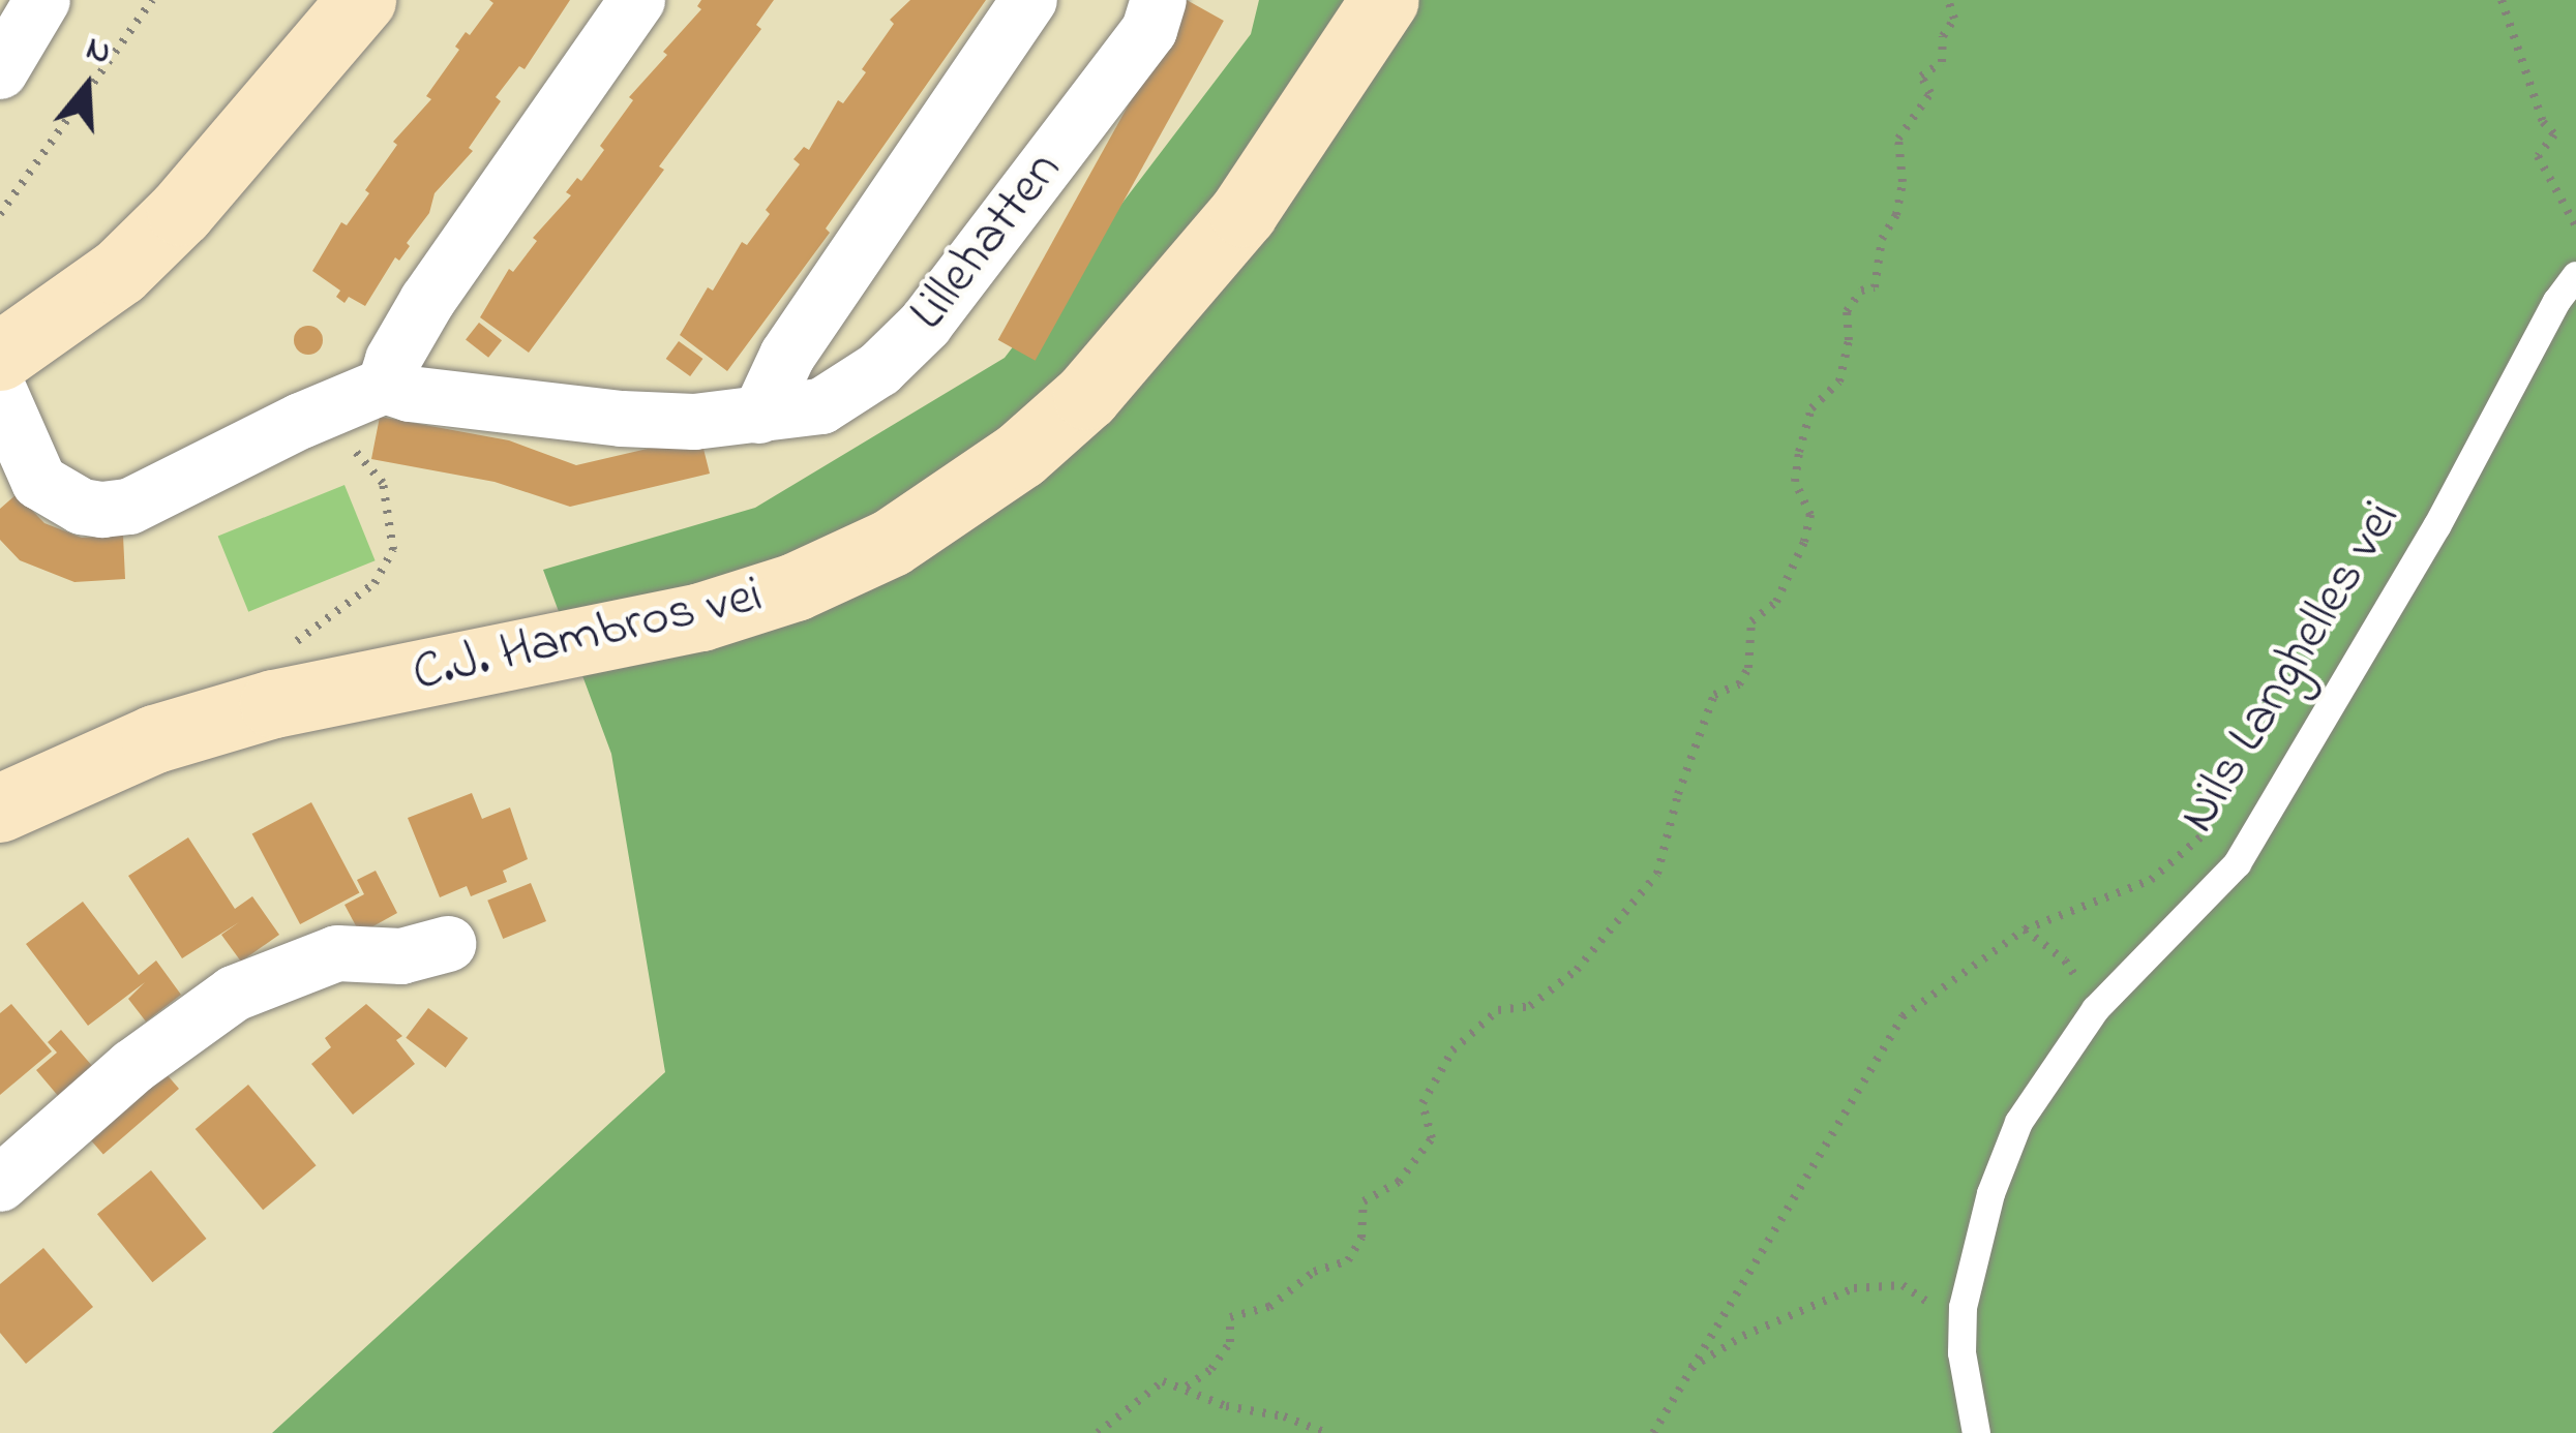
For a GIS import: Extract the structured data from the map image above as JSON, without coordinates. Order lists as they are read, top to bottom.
{
  "streets": {
    "main road": ["C.J. Hambros vei"],
    "street": ["Lillehatten"],
    "lane": ["Nils Langhelles vei"]
  },
  "north": "top"
}
